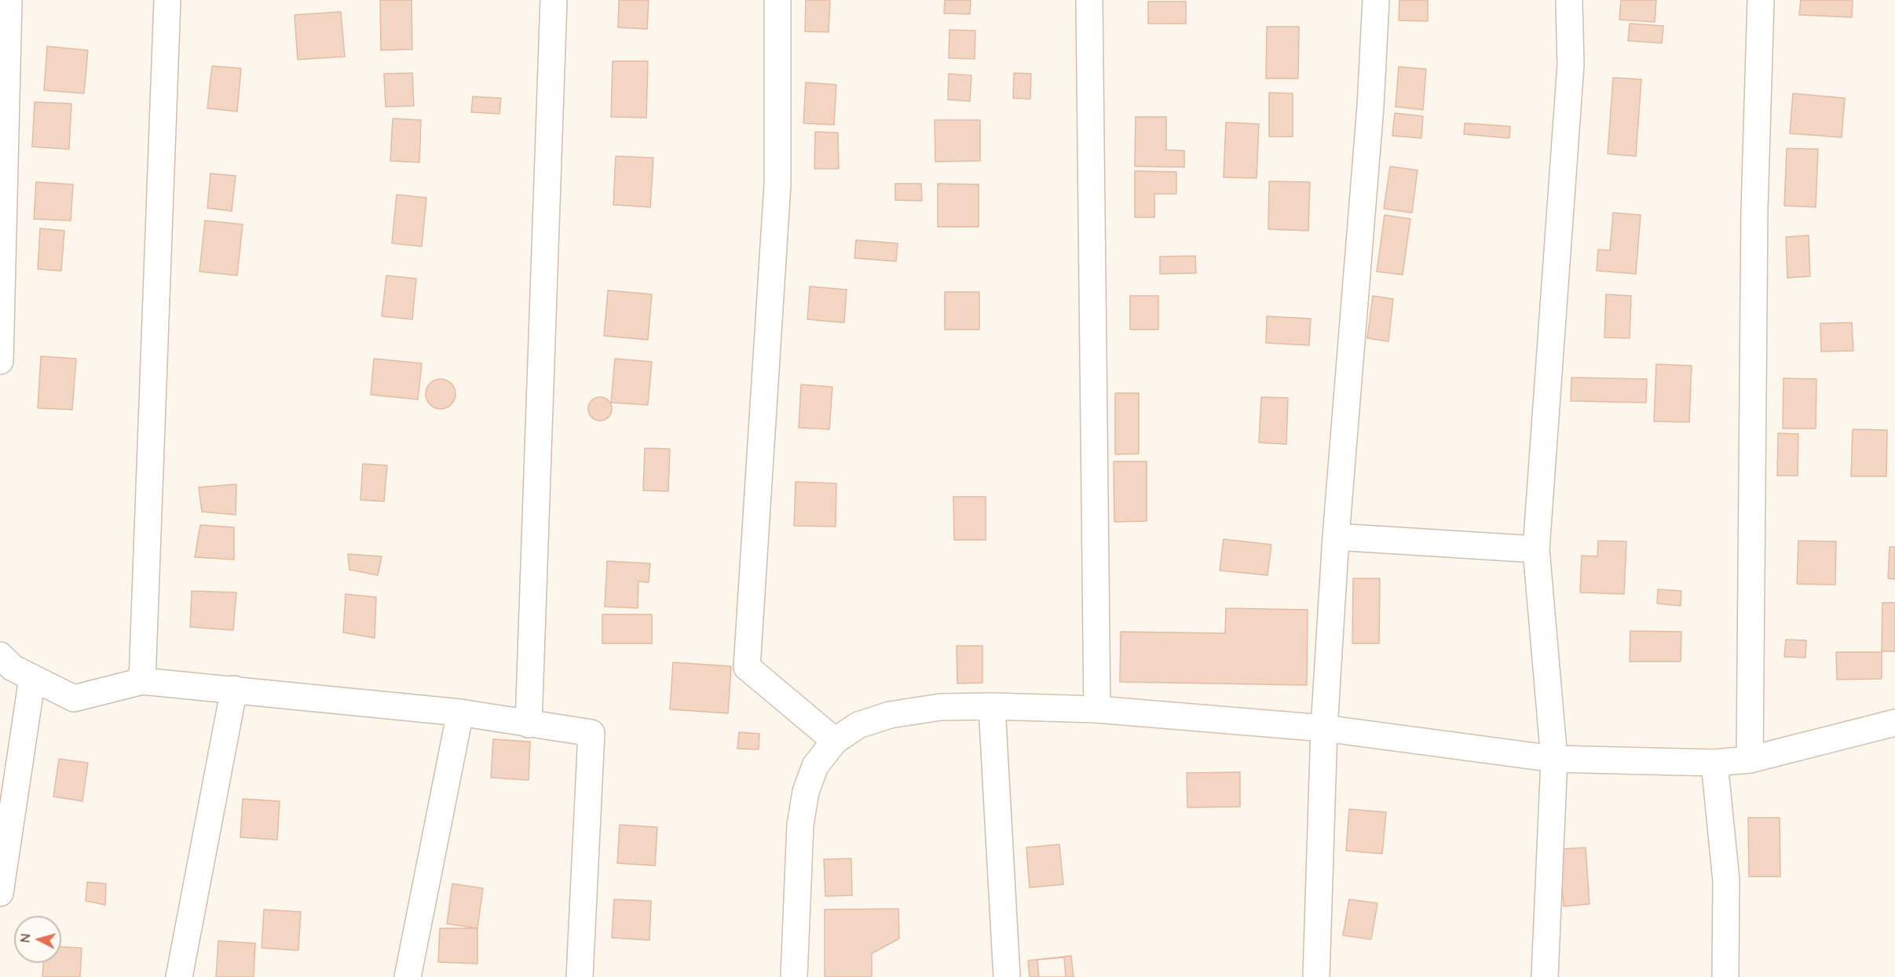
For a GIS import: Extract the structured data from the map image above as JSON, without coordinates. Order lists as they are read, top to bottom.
{
  "north": "left"
}
